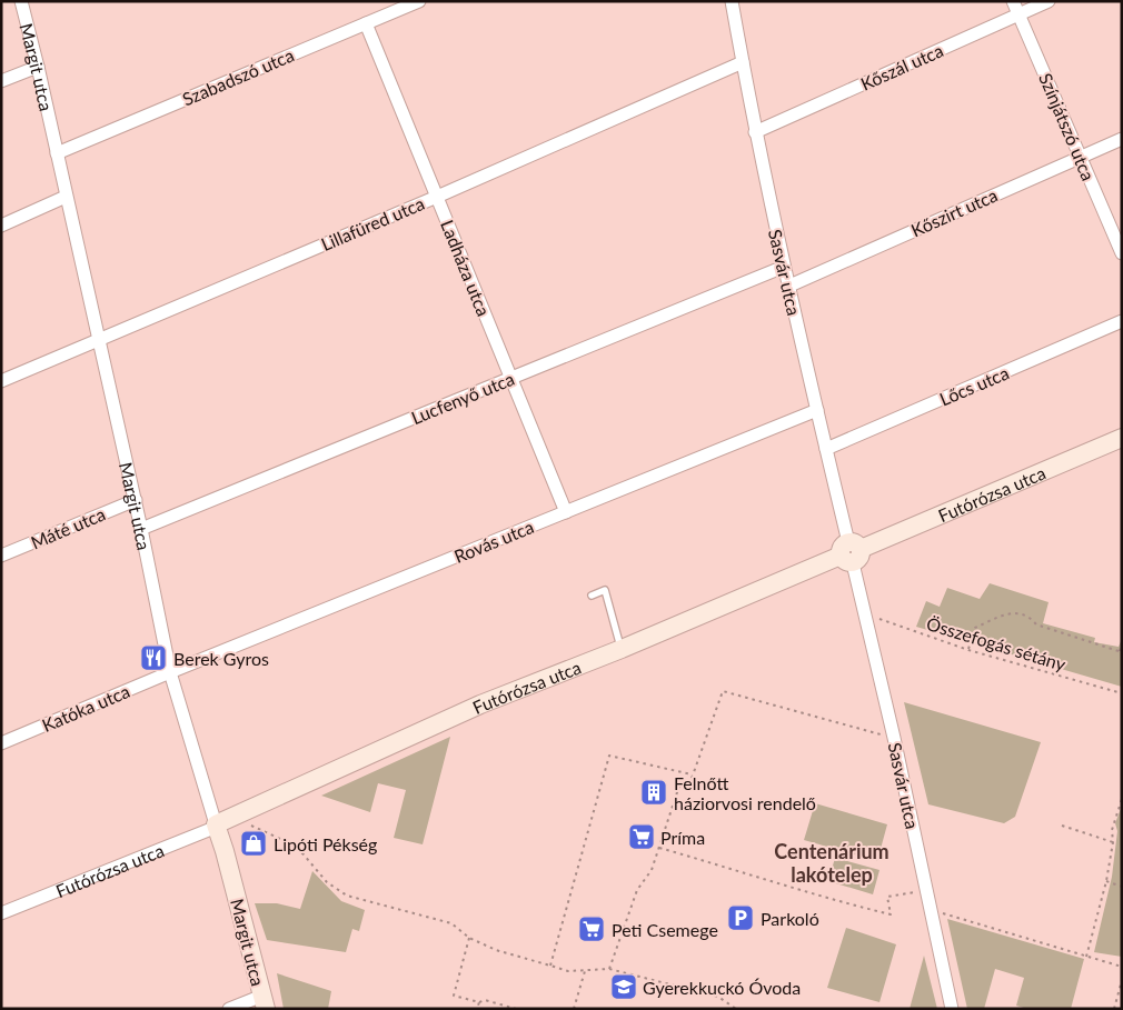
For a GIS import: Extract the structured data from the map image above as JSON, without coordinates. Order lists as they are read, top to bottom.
{
  "streets": {
    "street": [
      "Kőszál utca",
      "Margit utca",
      "Szabadszó utca",
      "Színjátszó utca",
      "Kőszirt utca",
      "Lillafüred utca",
      "Ladháza utca",
      "Sasvár utca",
      "Lőcs utca",
      "Lucfenyő utca",
      "Futórózsa utca",
      "Máté utca",
      "Rovás utca",
      "Katóka utca"
    ],
    "path": ["Összefogás sétány"]
  },
  "crossings": [
    ["Kőszál utca", "Színjátszó utca"],
    ["Kőszál utca", "Sasvár utca"],
    ["Margit utca", "Szabadszó utca"],
    ["Margit utca", "Lillafüred utca"],
    ["Margit utca", "Lucfenyő utca"],
    ["Margit utca", "Futórózsa utca"],
    ["Margit utca", "Máté utca"],
    ["Margit utca", "Rovás utca"],
    ["Margit utca", "Katóka utca"],
    ["Szabadszó utca", "Ladháza utca"],
    ["Színjátszó utca", "Kőszirt utca"],
    ["Kőszirt utca", "Sasvár utca"],
    ["Lillafüred utca", "Ladháza utca"],
    ["Lillafüred utca", "Sasvár utca"],
    ["Ladháza utca", "Lucfenyő utca"],
    ["Ladháza utca", "Rovás utca"],
    ["Sasvár utca", "Lőcs utca"],
    ["Sasvár utca", "Lucfenyő utca"],
    ["Sasvár utca", "Futórózsa utca"],
    ["Sasvár utca", "Rovás utca"],
    ["Sasvár utca", "Összefogás sétány"],
    ["Rovás utca", "Katóka utca"]
  ],
  "districts": ["Centenárium lakótelep"],
  "places": {
    "restaurant": ["Berek Gyros"],
    "building": ["Felnőtt háziorvosi rendelő"],
    "supermarket": ["Príma", "Peti Csemege"],
    "shop": ["Lipóti Pékség"],
    "parking": ["Parkoló"],
    "school or university": ["Gyerekkuckó Óvoda"]
  }
}
